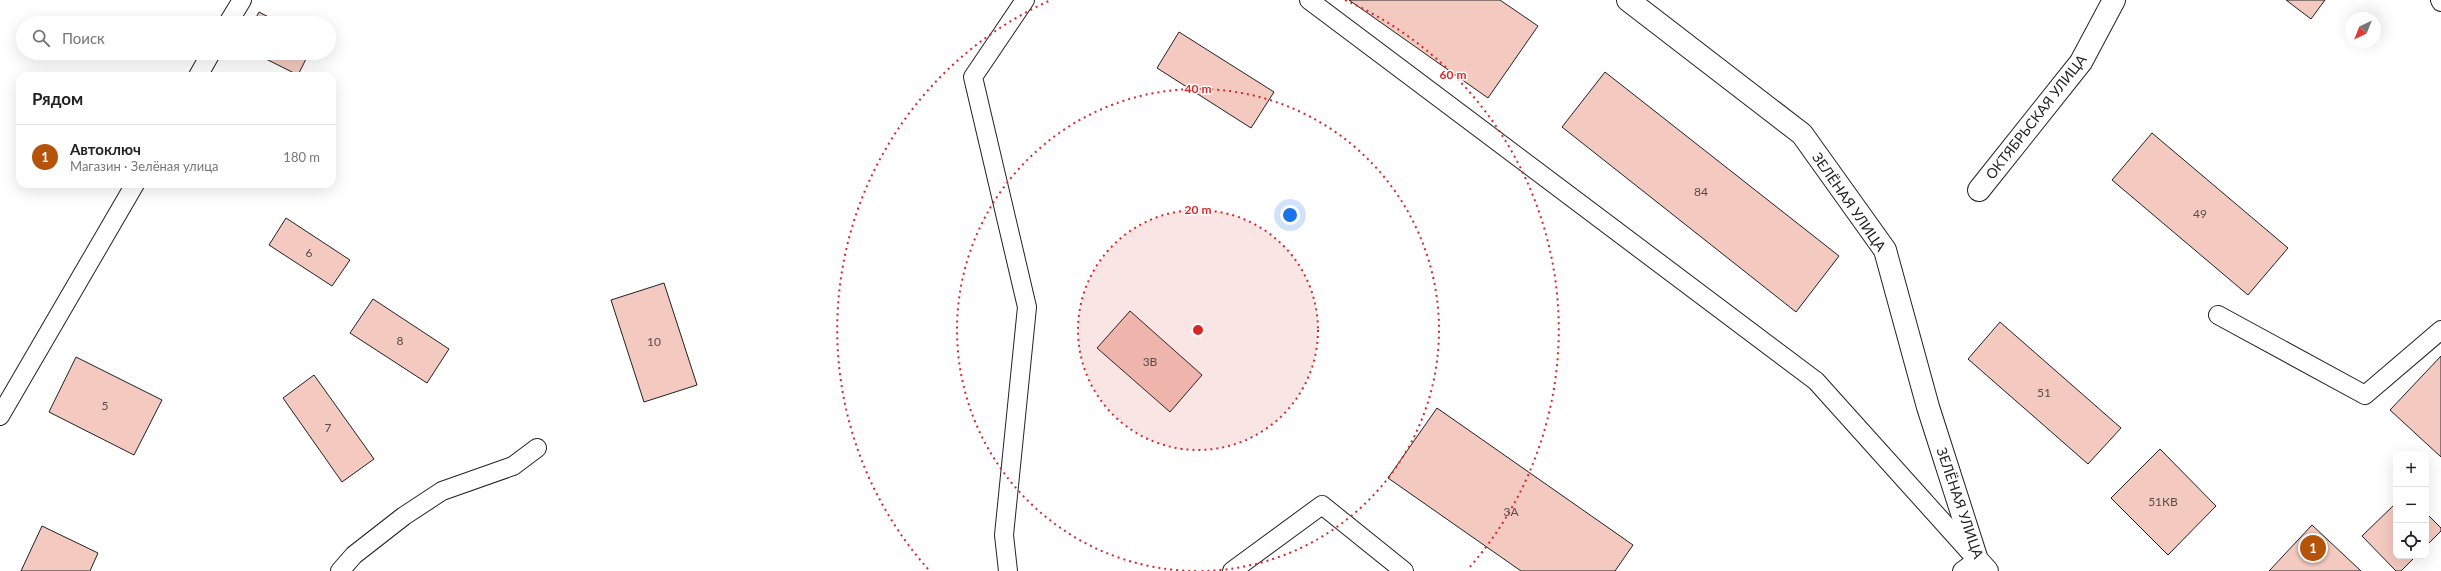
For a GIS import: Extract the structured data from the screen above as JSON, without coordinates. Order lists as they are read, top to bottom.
{
  "streets": {
    "street": ["ОКТЯБРЬСКАЯ УЛИЦА", "ЗЕЛЁНАЯ УЛИЦА"]
  },
  "house_numbers": [
    "84",
    "49",
    "6",
    "8",
    "10",
    "3В",
    "51",
    "5",
    "7",
    "51КВ",
    "3А"
  ],
  "north": "bottom left",
  "page": {
    "search": "Поиск",
    "heading": "Рядом",
    "list": [
      {
        "mark": "1",
        "name": "Автоключ",
        "note": "Магазин · Зелёная улица",
        "value": "180 m"
      }
    ],
    "map_buttons": ["+", "−"],
    "pins": "1"
  },
  "rings": ["60 m", "40 m", "20 m"]
}
